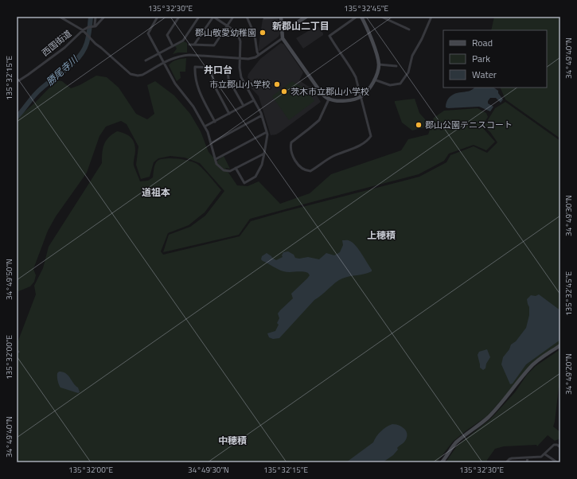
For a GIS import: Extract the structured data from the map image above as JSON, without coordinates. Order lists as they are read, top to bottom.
{
  "streets": {
    "street": ["西国街道"]
  },
  "districts": [
    "新郡山二丁目",
    "井口台",
    "道祖本",
    "上穂積",
    "中穂積"
  ],
  "water": ["勝尾寺川"],
  "places": [
    "郡山敬愛幼稚園",
    "市立郡山小学校",
    "茨木市立郡山小学校",
    "郡山公園テニスコート"
  ],
  "legend": ["Road", "Park", "Water"],
  "coordinates": [
    "135°32'30\"E",
    "135°32'45\"E",
    "34°49'40\"N",
    "135°32'15\"E",
    "34°49'30\"N",
    "34°49'50\"N",
    "135°32'00\"E",
    "34°49'20\"N"
  ]
}
